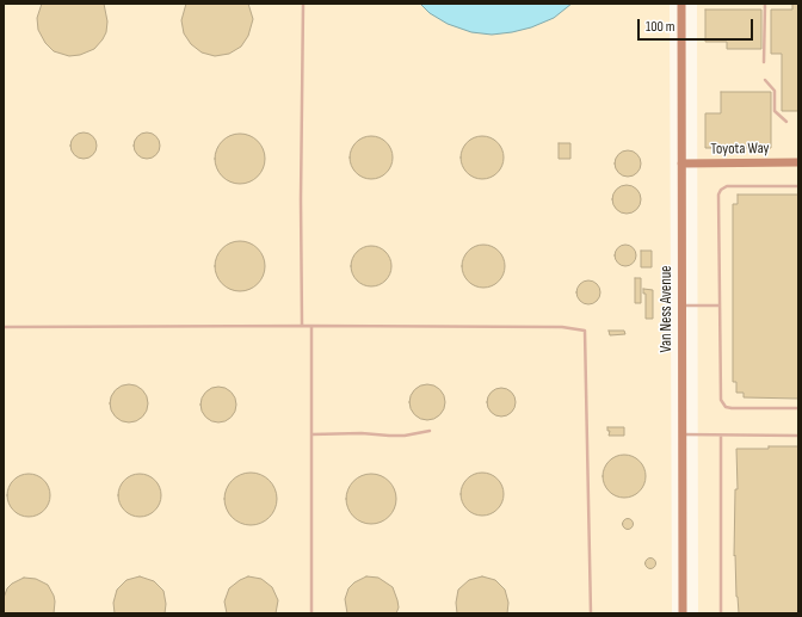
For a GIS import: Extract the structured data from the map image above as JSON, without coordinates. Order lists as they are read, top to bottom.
{
  "streets": {
    "main road": ["Toyota Way", "Van Ness Avenue"]
  },
  "crossings": [
    ["Toyota Way", "Van Ness Avenue"]
  ],
  "scale_bar": "100 m"
}
